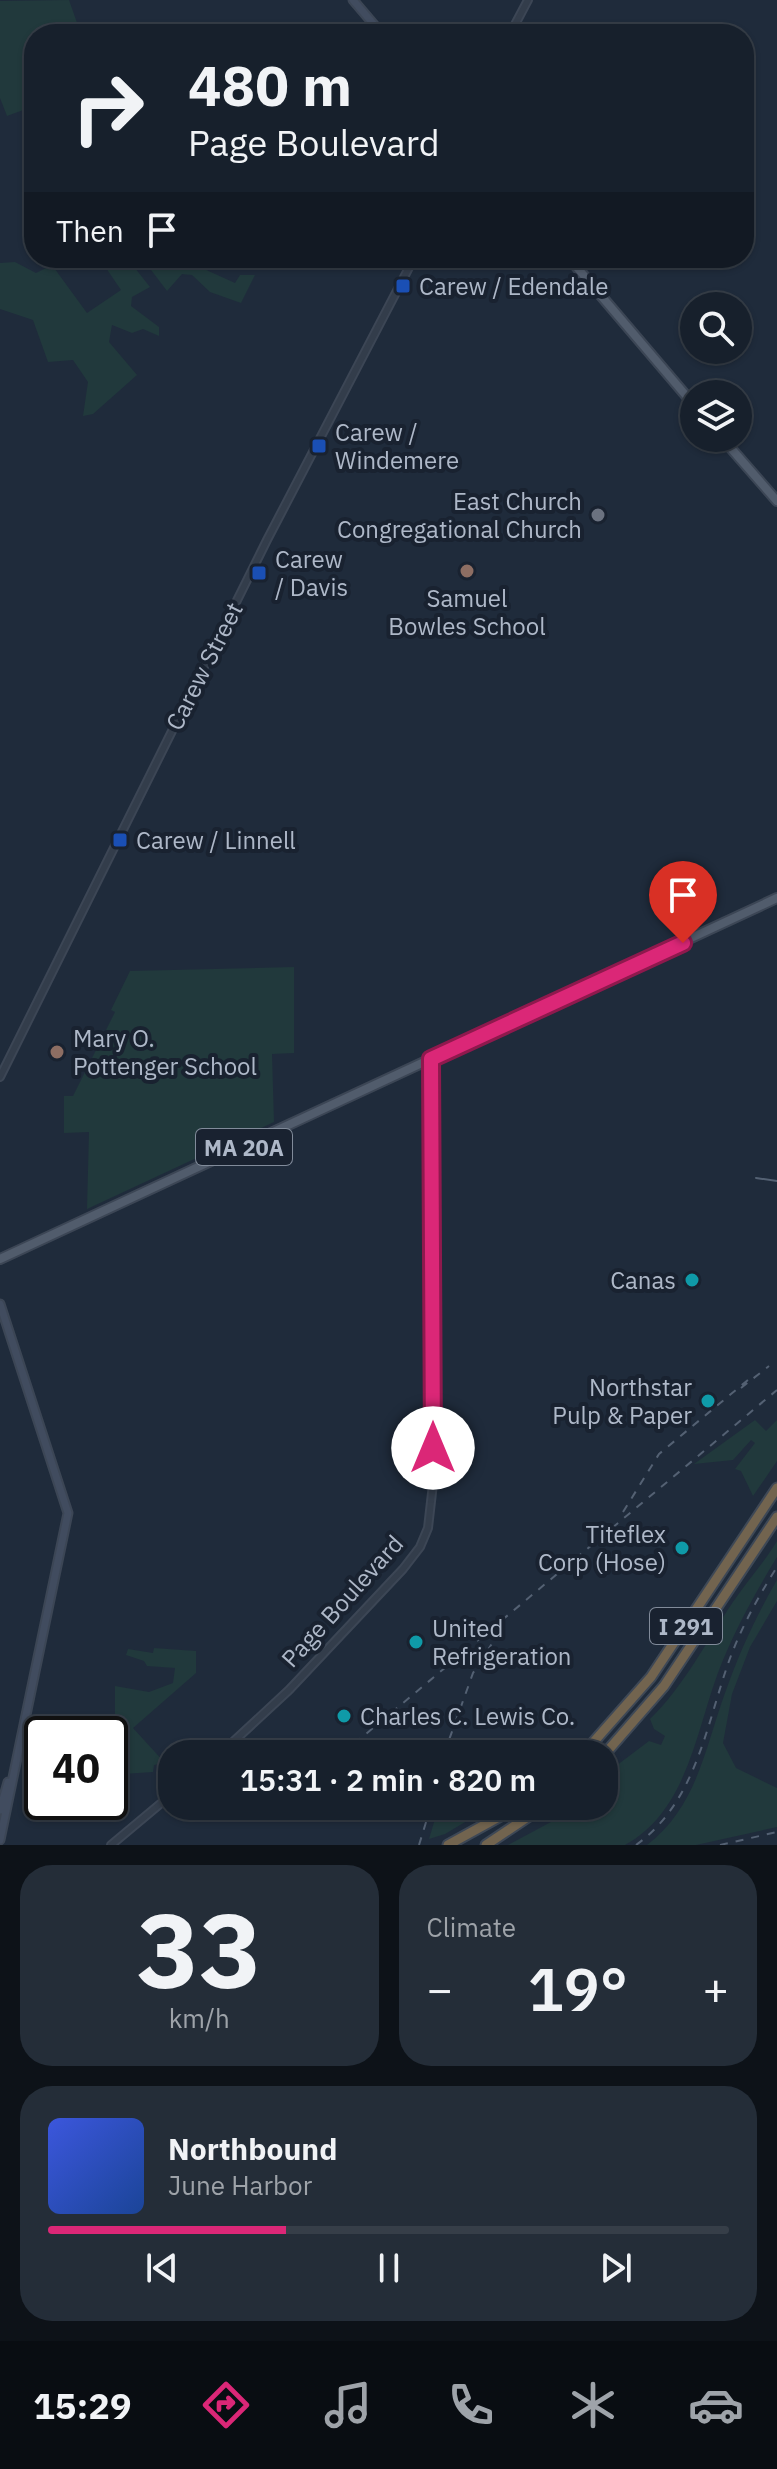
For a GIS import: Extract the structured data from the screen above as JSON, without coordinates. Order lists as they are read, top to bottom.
{
  "streets": {
    "highway": ["I 291"],
    "main road": ["MA 20A"],
    "street": ["Carew Street", "Page Boulevard"]
  },
  "crossings": [
    ["MA 20A", "Page Boulevard"]
  ],
  "places": {
    "transit": [
      "Carew / Edendale",
      "Carew / Windemere",
      "Carew / Davis",
      "Carew / Linnell"
    ],
    "other": [
      "East Church Congregational Church",
      "Samuel Bowles School",
      "Mary O. Pottenger School",
      "Canas",
      "Northstar Pulp & Paper",
      "Titeflex Corp (Hose)",
      "United Refrigeration",
      "Charles C. Lewis Co."
    ]
  },
  "page": {
    "turn": ["480 m", "Page Boulevard"],
    "then": "Then",
    "limit": "40",
    "trip": "15:31 · 2 min · 820 m",
    "tile": [
      ["33", "km/h"],
      "Climate"
    ],
    "heat": ["−", "19°", "+"],
    "song": ["Northbound", "June Harbor"],
    "tabs": "15:29"
  }
}
